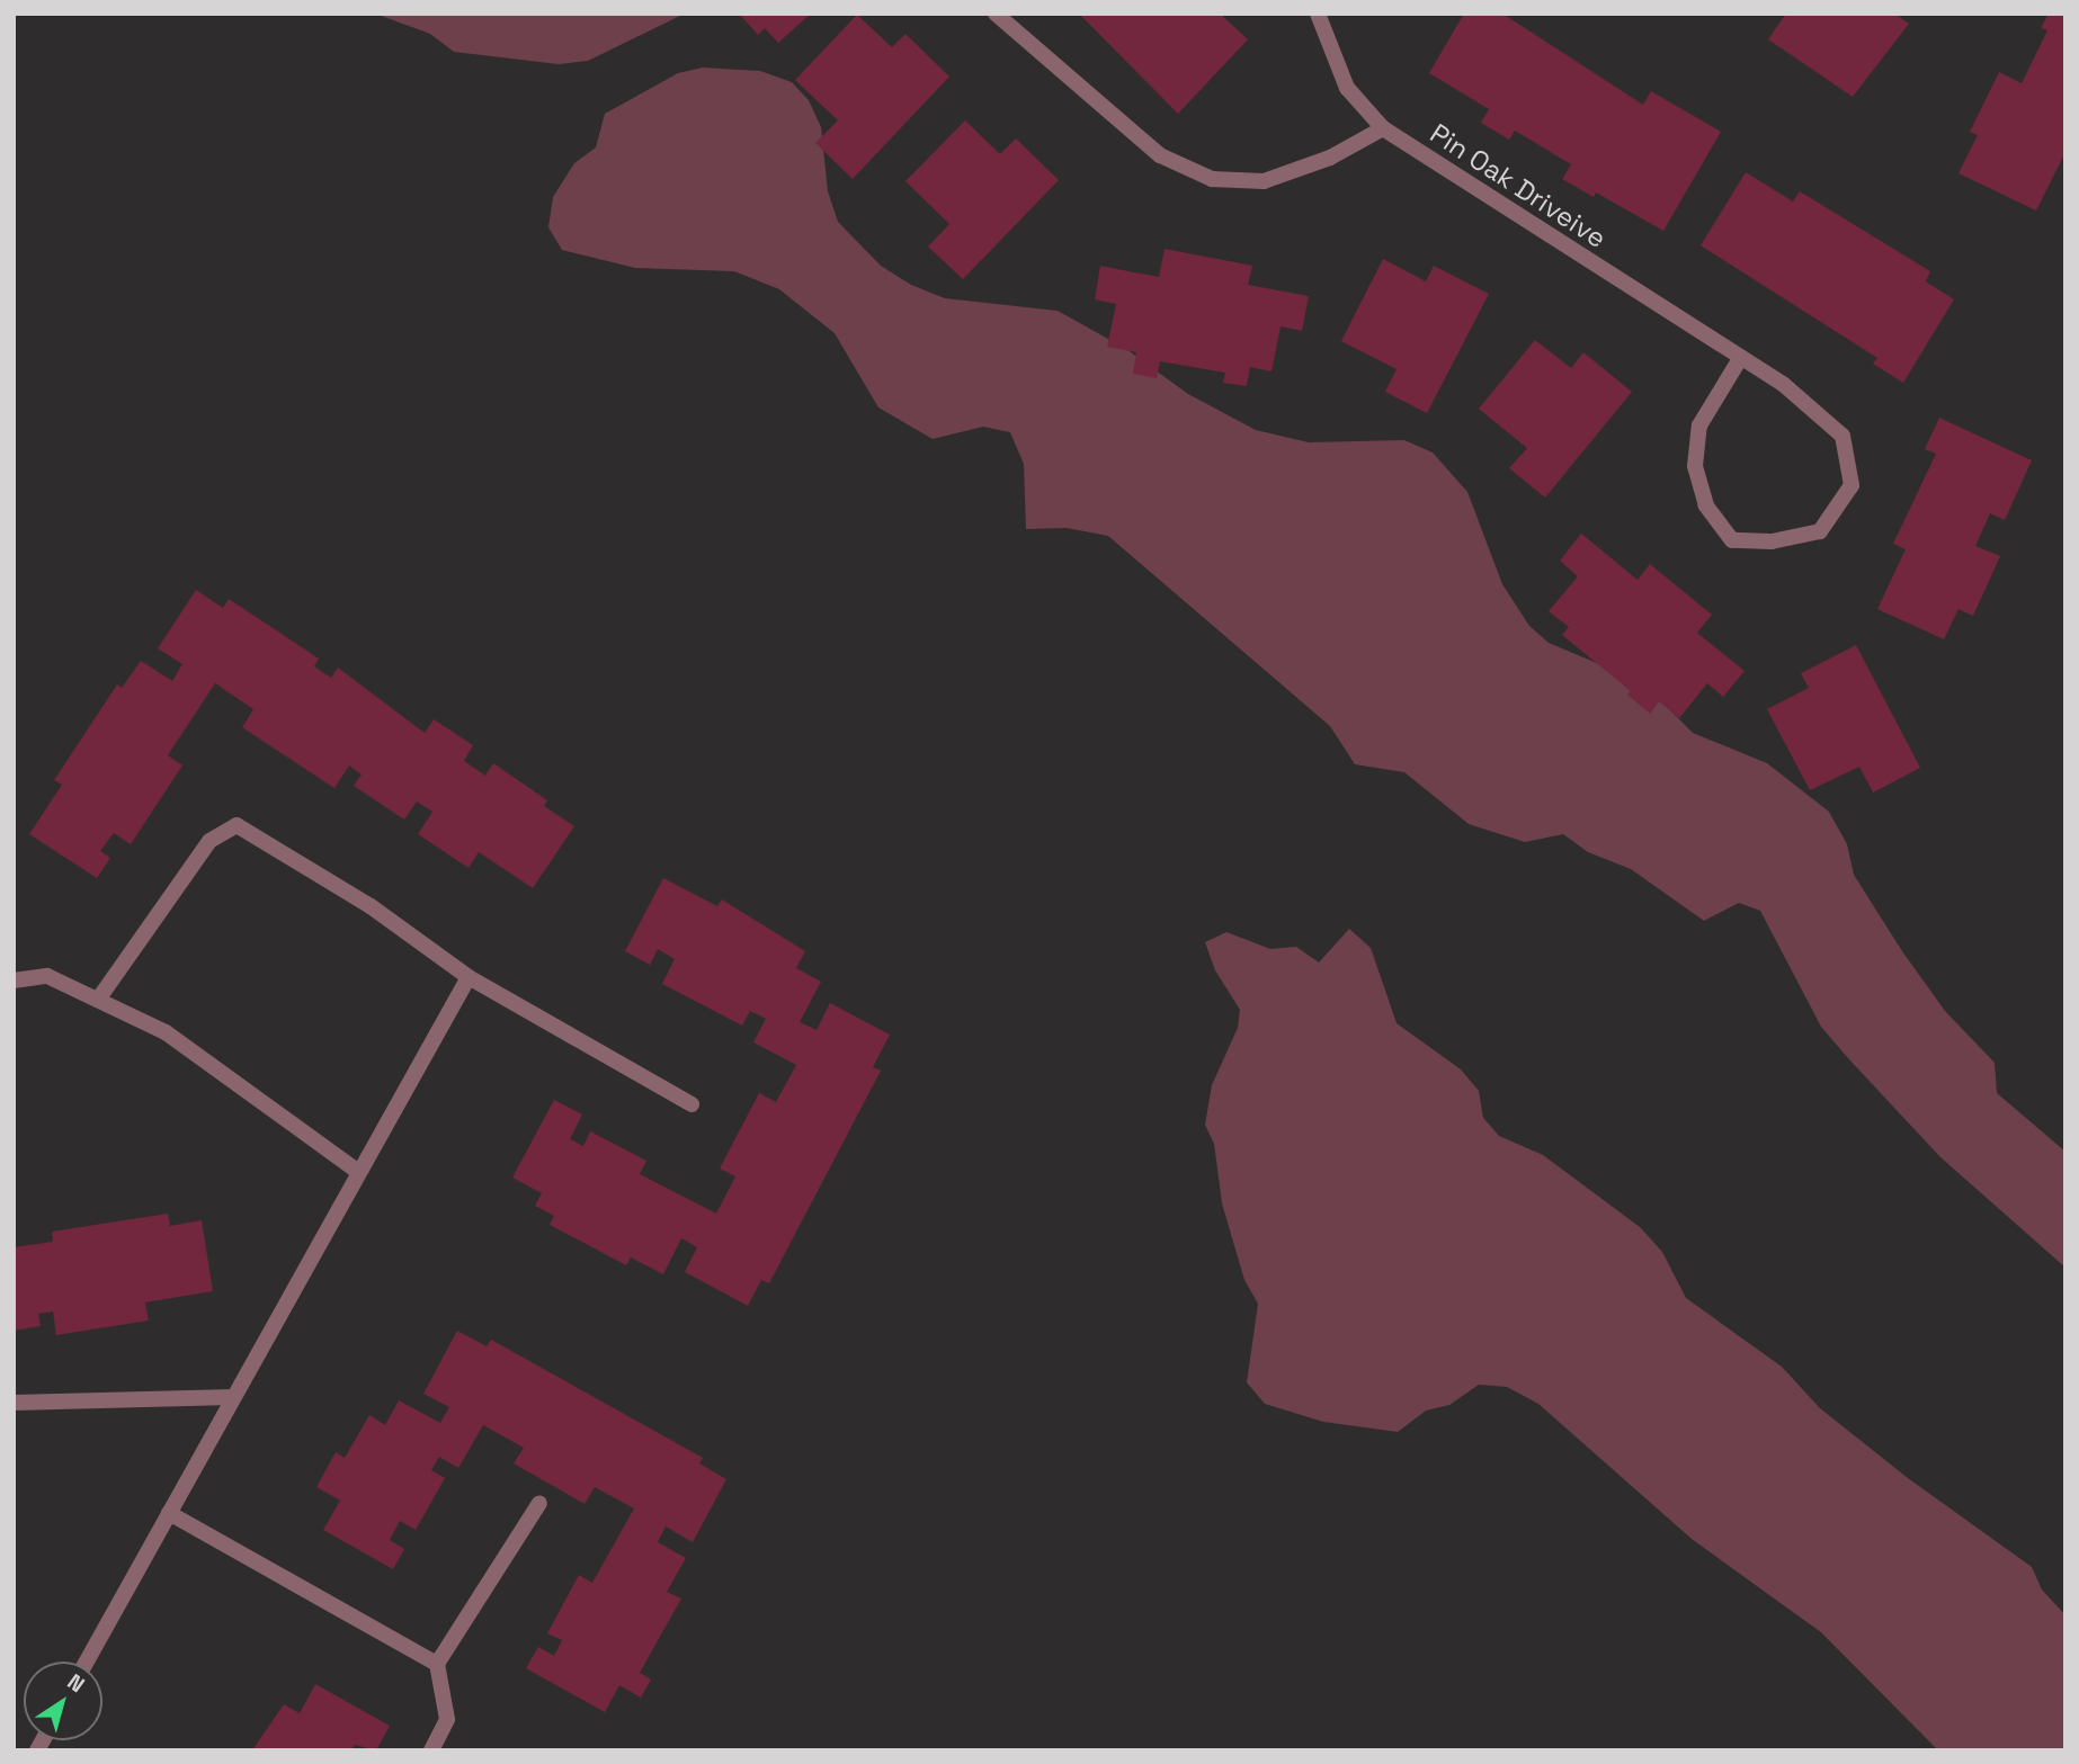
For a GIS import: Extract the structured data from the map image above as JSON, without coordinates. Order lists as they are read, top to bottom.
{
  "streets": {
    "street": ["Pin Oak Driveive"]
  },
  "north": "top right"
}
